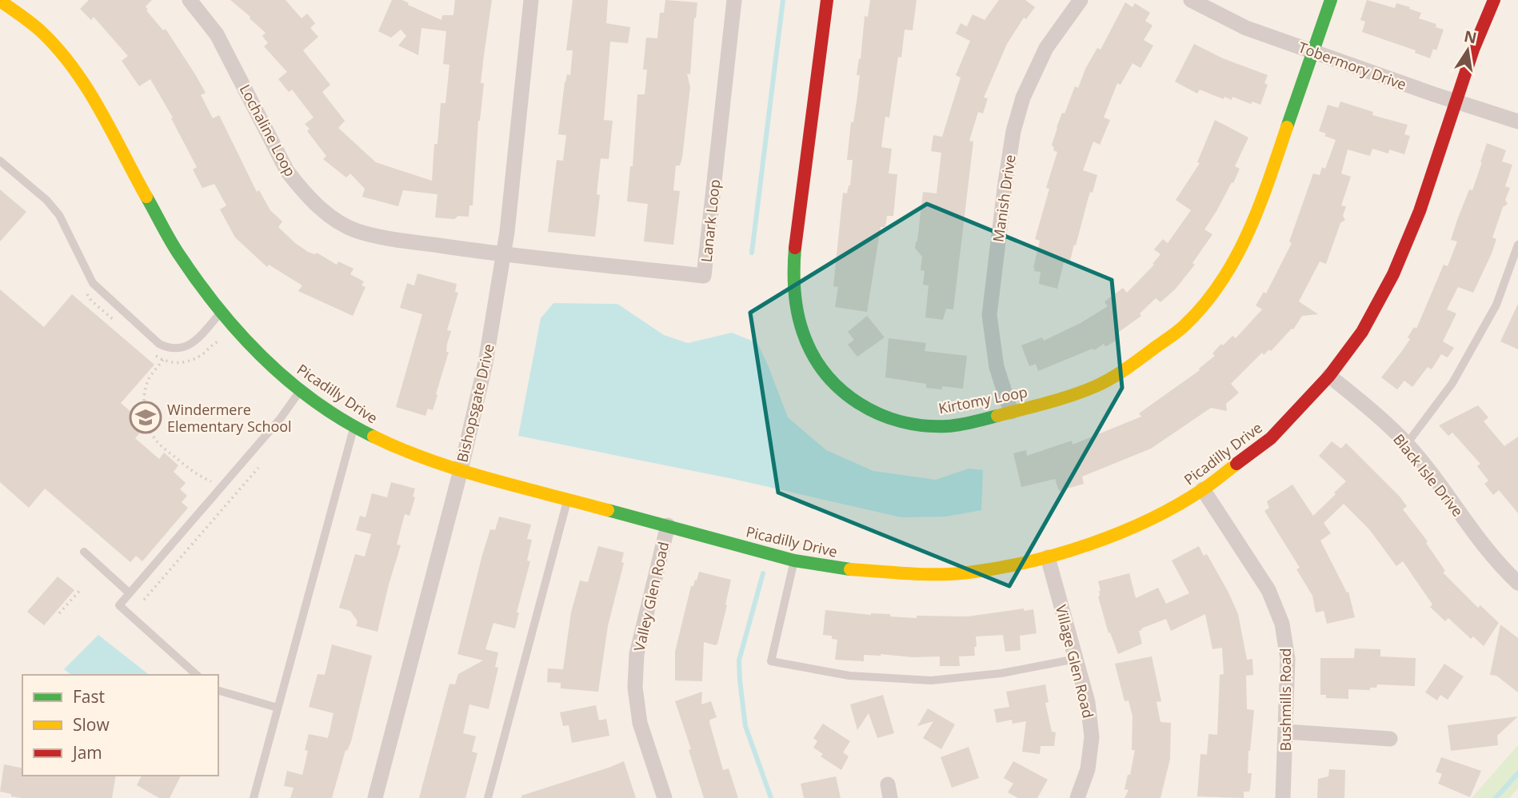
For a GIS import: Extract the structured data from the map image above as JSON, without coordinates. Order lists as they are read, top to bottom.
{
  "streets": {
    "street": [
      "Tobermory Drive",
      "Lochaline Loop",
      "Manish Drive",
      "Lanark Loop",
      "Picadilly Drive",
      "Kirtomy Loop",
      "Bishopsgate Drive",
      "Black Isle Drive",
      "Valley Glen Road",
      "Village Glen Road",
      "Bushmills Road"
    ]
  },
  "crossings": [
    ["Tobermory Drive", "Picadilly Drive"],
    ["Tobermory Drive", "Kirtomy Loop"],
    ["Lochaline Loop", "Lanark Loop"],
    ["Lochaline Loop", "Bishopsgate Drive"],
    ["Manish Drive", "Kirtomy Loop"],
    ["Lanark Loop", "Bishopsgate Drive"],
    ["Picadilly Drive", "Bishopsgate Drive"],
    ["Picadilly Drive", "Black Isle Drive"],
    ["Picadilly Drive", "Valley Glen Road"],
    ["Picadilly Drive", "Village Glen Road"],
    ["Picadilly Drive", "Bushmills Road"]
  ],
  "places": {
    "school or university": ["Windermere Elementary School"]
  },
  "legend": ["Fast", "Slow", "Jam"],
  "north": "top"
}
